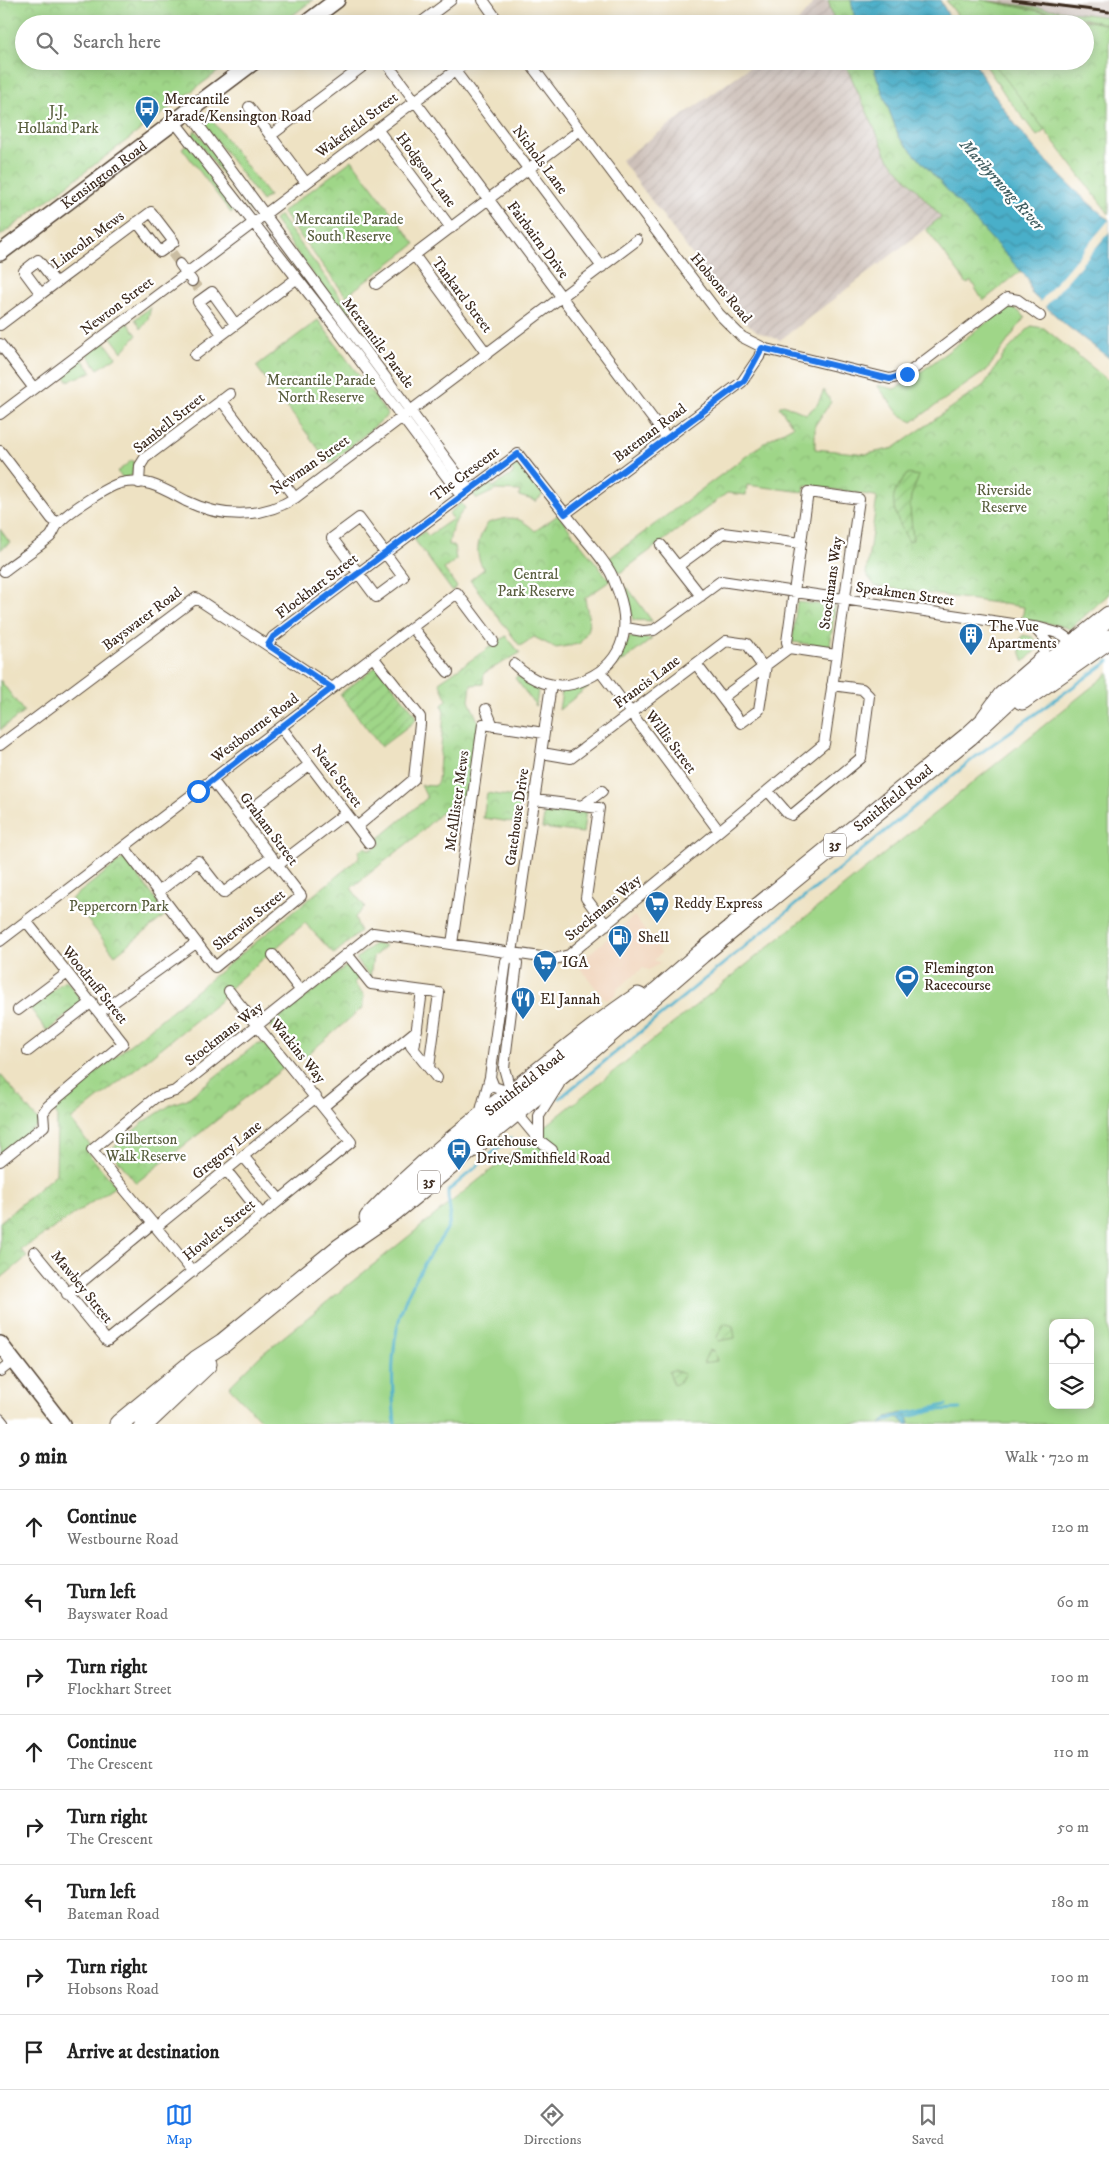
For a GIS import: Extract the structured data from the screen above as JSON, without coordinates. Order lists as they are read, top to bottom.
{
  "streets": {
    "highway": ["Smithfield Road", "35"],
    "street": [
      "Wakefield Street",
      "Nichols Lane",
      "Hodgson Lane",
      "Kensington Road",
      "Lincoln Mews",
      "Fairbairn Drive",
      "Hobsons Road",
      "Tankard Street",
      "Newton Street",
      "Mercantile Parade",
      "Sambell Street",
      "Bateman Road",
      "Newman Street",
      "The Crescent",
      "Stockmans Way",
      "Flockhart Street",
      "Speakmen Street",
      "Bayswater Road",
      "Francis Lane",
      "Westbourne Road",
      "Willis Street",
      "Neale Street",
      "McAllister Mews",
      "Gatehouse Drive",
      "Graham Street",
      "Sherwin Street",
      "Woodruff Street",
      "Watkins Way",
      "Gregory Lane",
      "Howlett Street",
      "Mawbey Street"
    ]
  },
  "crossings": [
    ["Wakefield Street", "Nichols Lane"],
    ["Wakefield Street", "Hodgson Lane"],
    ["Wakefield Street", "Fairbairn Drive"],
    ["Wakefield Street", "Mercantile Parade"],
    ["Nichols Lane", "Tankard Street"],
    ["Nichols Lane", "Newman Street"],
    ["Hodgson Lane", "Tankard Street"],
    ["Kensington Road", "Mercantile Parade"],
    ["Fairbairn Drive", "Tankard Street"],
    ["Fairbairn Drive", "Bateman Road"],
    ["Fairbairn Drive", "Newman Street"],
    ["Hobsons Road", "Tankard Street"],
    ["Hobsons Road", "Bateman Road"],
    ["Tankard Street", "Newman Street"],
    ["Newton Street", "Mercantile Parade"],
    ["Mercantile Parade", "Newman Street"],
    ["Mercantile Parade", "The Crescent"],
    ["Sambell Street", "Newman Street"],
    ["Bateman Road", "The Crescent"],
    ["The Crescent", "Flockhart Street"],
    ["The Crescent", "Speakmen Street"],
    ["Stockmans Way", "Speakmen Street"],
    ["Stockmans Way", "Willis Street"],
    ["Stockmans Way", "McAllister Mews"],
    ["Stockmans Way", "Gatehouse Drive"],
    ["Stockmans Way", "Watkins Way"],
    ["Stockmans Way", "Gregory Lane"],
    ["Flockhart Street", "Bayswater Road"],
    ["Speakmen Street", "Smithfield Road"],
    ["Bayswater Road", "Westbourne Road"],
    ["Francis Lane", "Willis Street"],
    ["Francis Lane", "Gatehouse Drive"],
    ["Westbourne Road", "Neale Street"],
    ["Westbourne Road", "Graham Street"],
    ["Westbourne Road", "Woodruff Street"],
    ["Smithfield Road", "Gatehouse Drive"],
    ["Graham Street", "Sherwin Street"],
    ["Watkins Way", "Gregory Lane"],
    ["Watkins Way", "Howlett Street"],
    ["Gregory Lane", "Mawbey Street"],
    ["Howlett Street", "Mawbey Street"]
  ],
  "water": ["Maribyrnong River"],
  "parks": [
    "J.J. Holland Park",
    "Mercantile Parade South Reserve",
    "Mercantile Parade North Reserve",
    "Riverside Reserve",
    "Central Park Reserve",
    "Peppercorn Park",
    "Gilbertson Walk Reserve"
  ],
  "places": {
    "bus stop": ["Mercantile Parade/Kensington Road", "Gatehouse Drive/Smithfield Road"],
    "building": ["The Vue Apartments"],
    "supermarket": ["Reddy Express", "IGA"],
    "fuel station": ["Shell"],
    "sports": ["Flemington Racecourse"],
    "restaurant": ["El Jannah"]
  },
  "page": {
    "search": "Search here",
    "heading": ["9 min", "Walk · 720 m"],
    "list": [
      ["Continue", "Westbourne Road", "120 m"],
      ["Turn left", "Bayswater Road", "60 m"],
      ["Turn right", "Flockhart Street", "100 m"],
      ["Continue", "The Crescent", "110 m"],
      ["Turn right", "The Crescent", "50 m"],
      ["Turn left", "Bateman Road", "180 m"],
      ["Turn right", "Hobsons Road", "100 m"],
      "Arrive at destination"
    ],
    "nav": ["Map", "Directions", "Saved"]
  }
}
